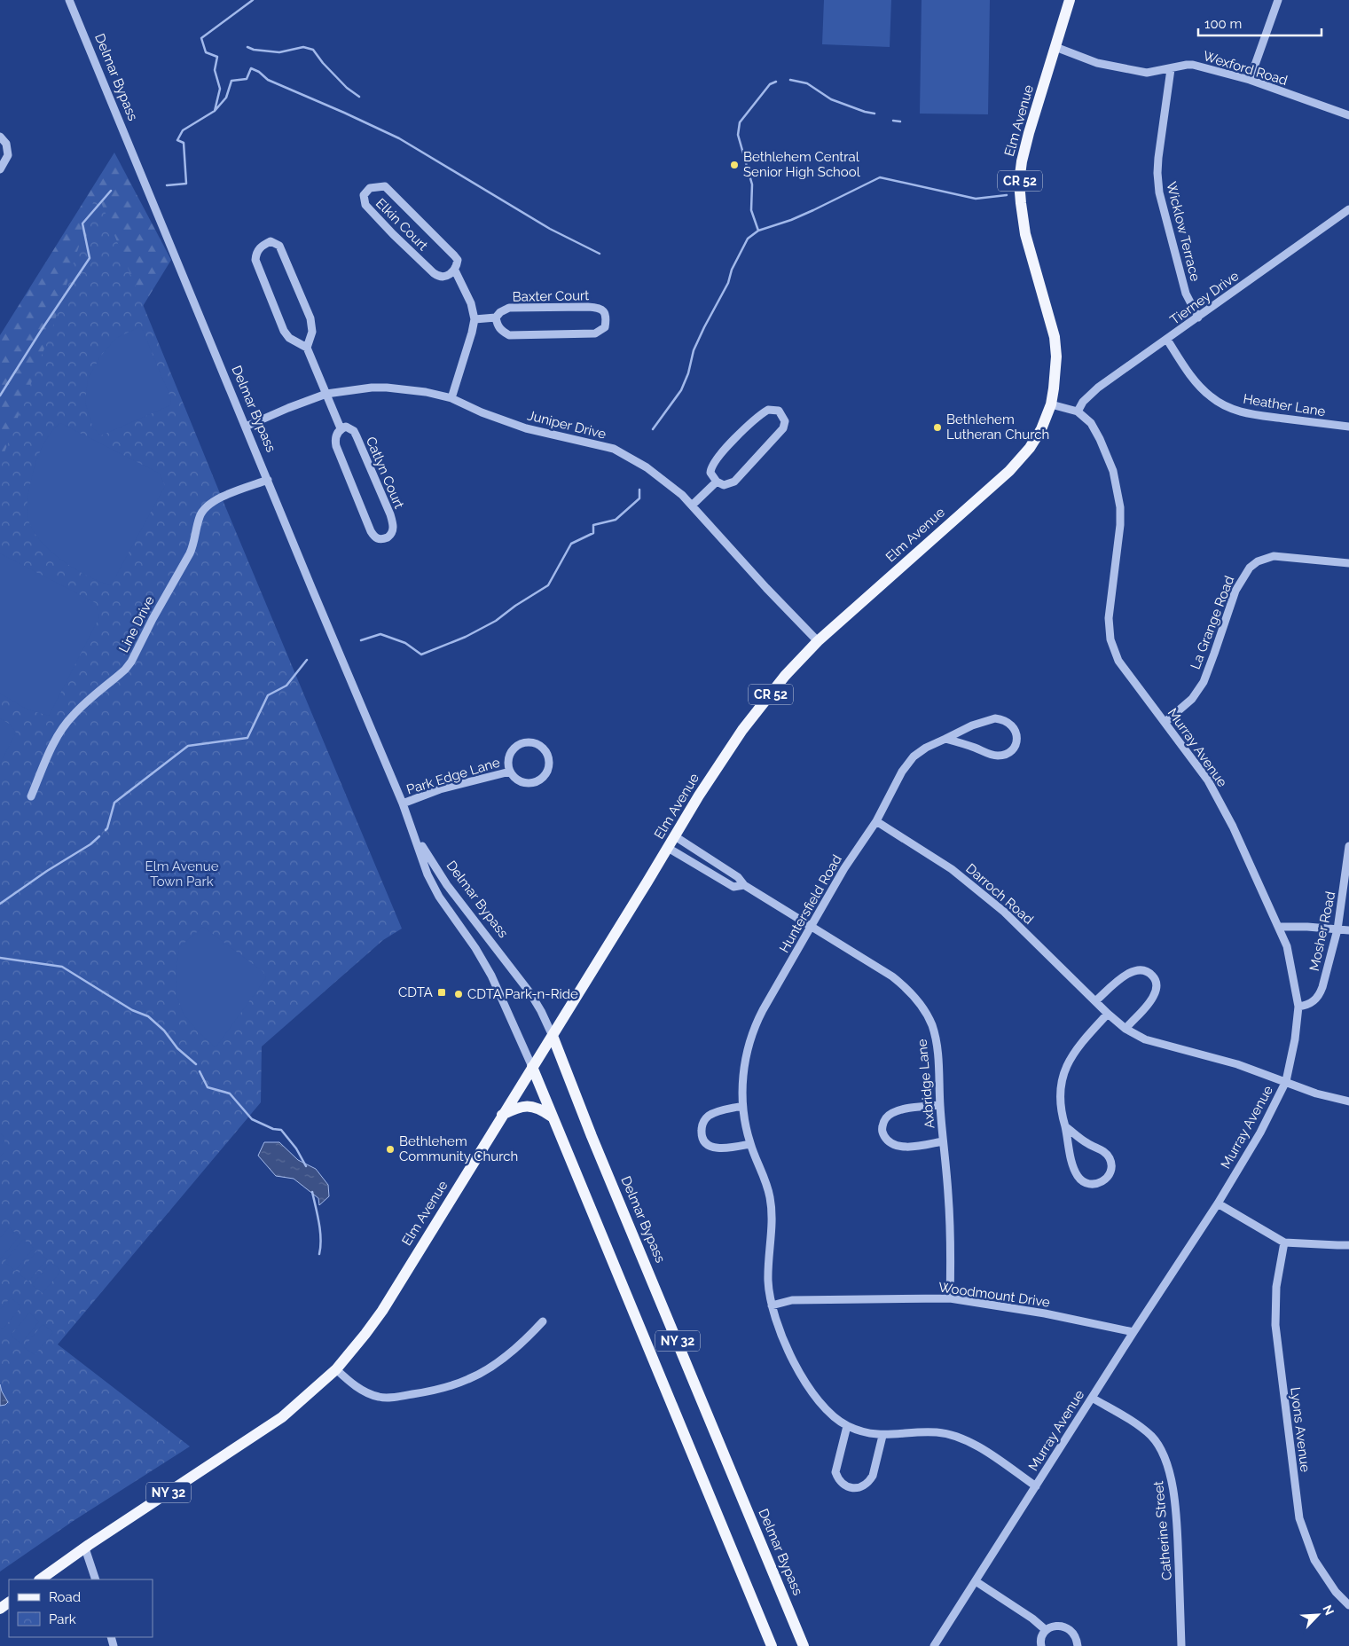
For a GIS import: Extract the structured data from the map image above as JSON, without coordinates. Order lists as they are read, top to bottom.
{
  "streets": {
    "main road": [
      "Delmar Bypass",
      "Elm Avenue",
      "CR 52",
      "NY 32"
    ],
    "street": [
      "Wexford Road",
      "Elkin Court",
      "Wicklow Terrace",
      "Baxter Court",
      "Tierney Drive",
      "Heather Lane",
      "Juniper Drive",
      "Catlyn Court",
      "La Grange Road",
      "Line Drive",
      "Murray Avenue",
      "Park Edge Lane",
      "Darroch Road",
      "Huntersfield Road",
      "Mosher Road",
      "Axbridge Lane",
      "Woodmount Drive",
      "Lyons Avenue",
      "Catherine Street"
    ]
  },
  "crossings": [
    ["Wexford Road", "Elm Avenue"],
    ["Wexford Road", "Wicklow Terrace"],
    ["Delmar Bypass", "Elm Avenue"],
    ["Delmar Bypass", "Juniper Drive"],
    ["Delmar Bypass", "Line Drive"],
    ["Delmar Bypass", "Park Edge Lane"],
    ["Elm Avenue", "Juniper Drive"],
    ["Elm Avenue", "Axbridge Lane"],
    ["Elkin Court", "Baxter Court"],
    ["Elkin Court", "Juniper Drive"],
    ["Wicklow Terrace", "Tierney Drive"],
    ["Tierney Drive", "Heather Lane"],
    ["Tierney Drive", "Murray Avenue"],
    ["La Grange Road", "Murray Avenue"],
    ["Murray Avenue", "Darroch Road"],
    ["Murray Avenue", "Huntersfield Road"],
    ["Murray Avenue", "Mosher Road"],
    ["Murray Avenue", "Woodmount Drive"],
    ["Murray Avenue", "Catherine Street"],
    ["Darroch Road", "Huntersfield Road"],
    ["Huntersfield Road", "Axbridge Lane"],
    ["Huntersfield Road", "Woodmount Drive"],
    ["Axbridge Lane", "Woodmount Drive"]
  ],
  "parks": ["Elm Avenue Town Park"],
  "places": {
    "other": [
      "Bethlehem Central Senior High School",
      "Bethlehem Lutheran Church",
      "CDTA Park-n-Ride",
      "Bethlehem Community Church"
    ],
    "transit": ["CDTA"]
  },
  "legend": ["Road", "Park"],
  "scale_bar": "100 m",
  "north": "top right"
}
